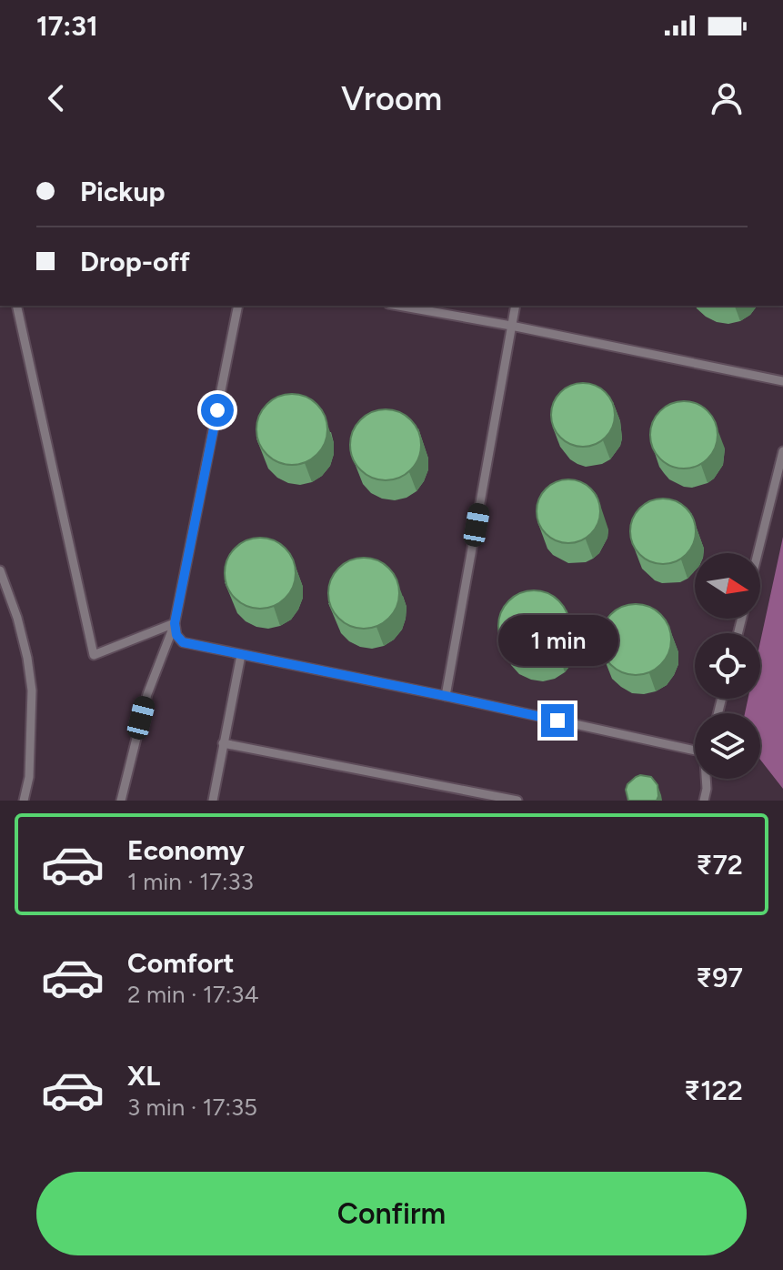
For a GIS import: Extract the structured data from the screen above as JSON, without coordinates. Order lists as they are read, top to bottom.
{
  "north": "right",
  "page": {
    "status": "17:31",
    "header": "Vroom",
    "banner": ["Pickup", "Drop-off"],
    "bubble": "1 min",
    "list": [
      {
        "name": "Economy",
        "note": "1 min · 17:33",
        "value": "₹72"
      },
      {
        "name": "Comfort",
        "note": "2 min · 17:34",
        "value": "₹97"
      },
      {
        "name": "XL",
        "note": "3 min · 17:35",
        "value": "₹122"
      }
    ],
    "buttons": "Confirm"
  }
}
